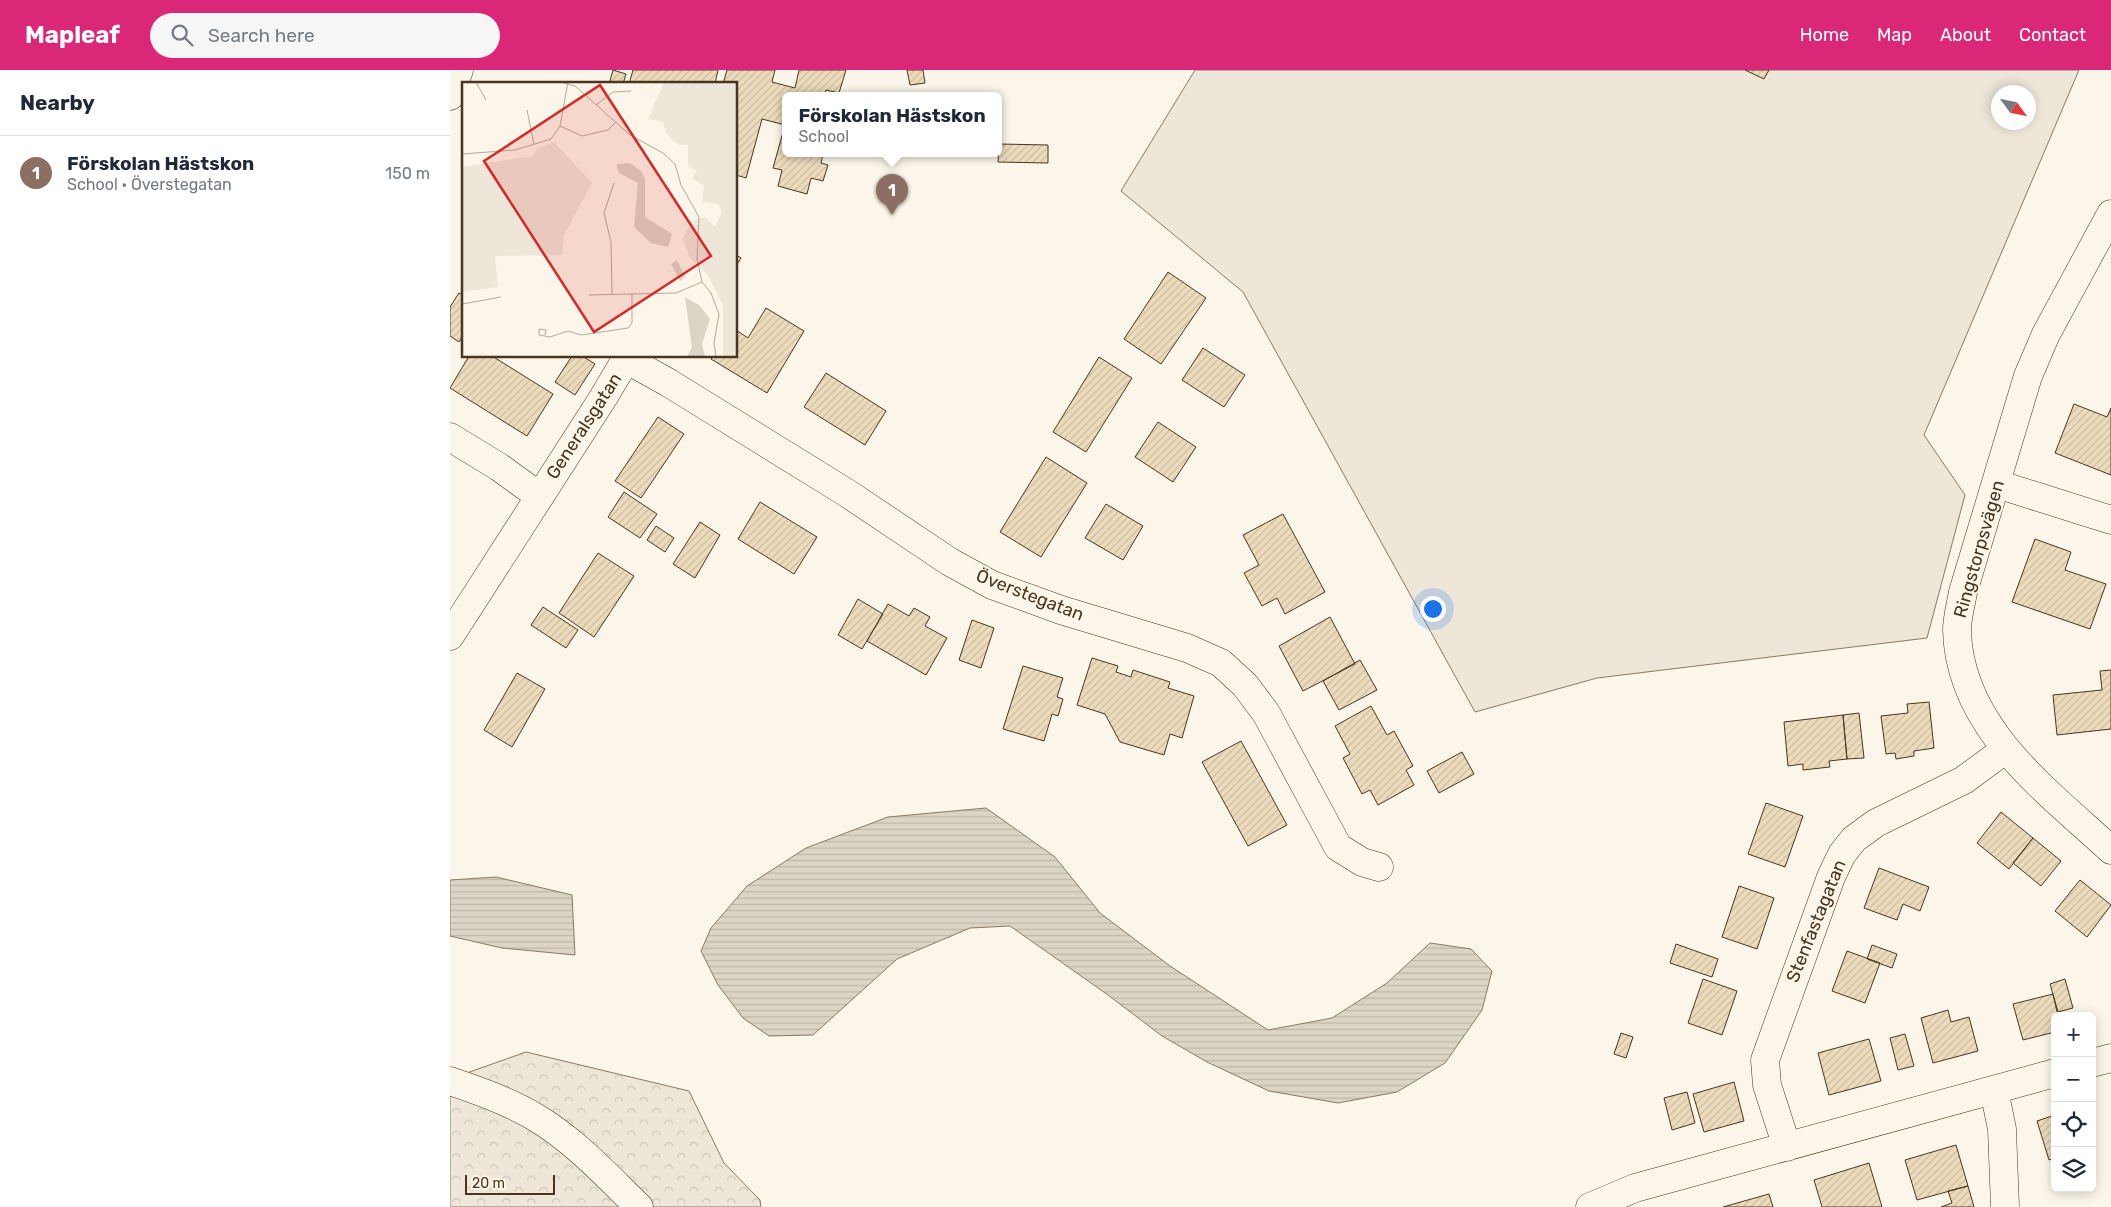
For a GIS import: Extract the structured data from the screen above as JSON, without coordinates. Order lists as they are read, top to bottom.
{
  "streets": {
    "street": [
      "Generalsgatan",
      "Ringstorpsvägen",
      "Överstegatan",
      "Stenfastagatan"
    ]
  },
  "crossings": [
    ["Generalsgatan", "Överstegatan"],
    ["Ringstorpsvägen", "Stenfastagatan"]
  ],
  "scale_bar": "20 m",
  "north": "bottom right",
  "page": {
    "header": "Mapleaf",
    "search": "Search here",
    "nav": [
      "Home",
      "Map",
      "About",
      "Contact"
    ],
    "heading": "Nearby",
    "popup": ["Förskolan Hästskon", "School"],
    "list": [
      {
        "mark": "1",
        "name": "Förskolan Hästskon",
        "note": "School · Överstegatan",
        "value": "150 m"
      }
    ],
    "pins": "1",
    "map_buttons": ["+", "−"],
    "scale": "20 m"
  }
}
